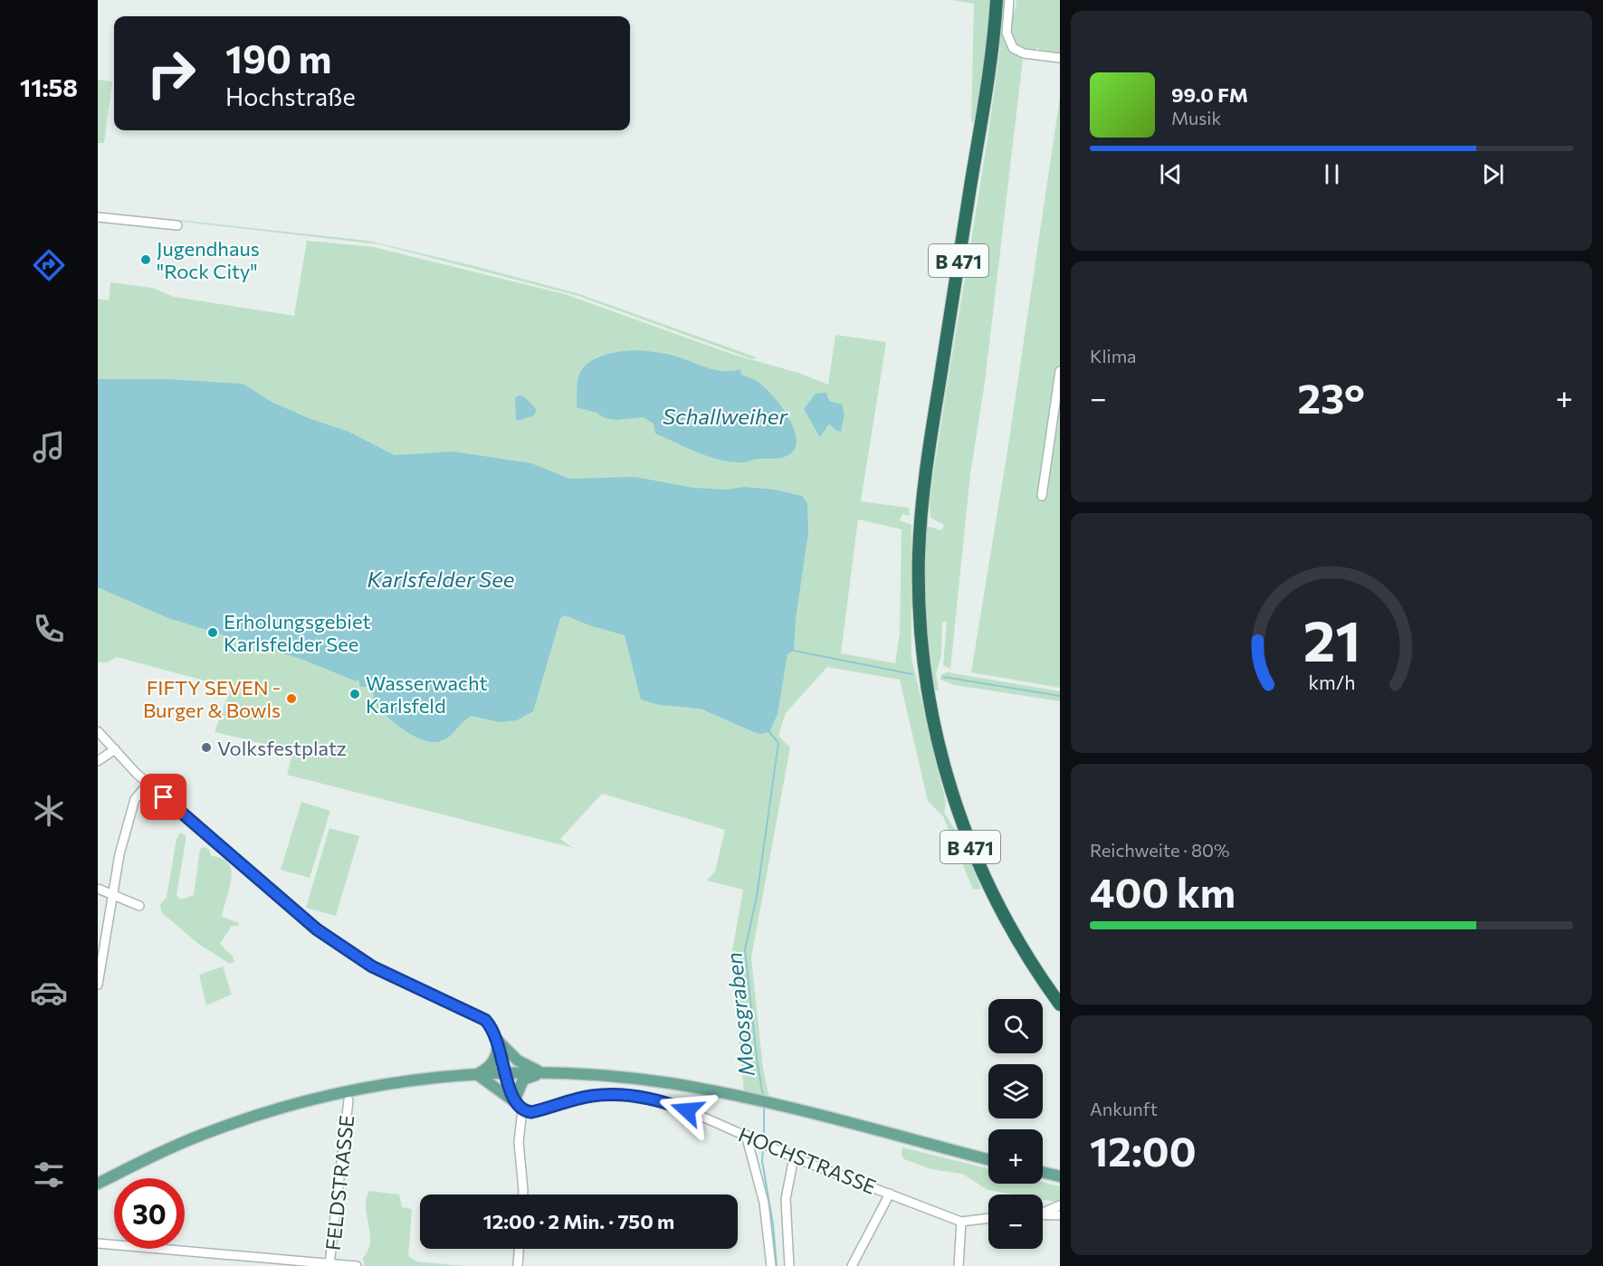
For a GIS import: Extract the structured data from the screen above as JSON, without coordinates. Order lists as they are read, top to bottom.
{
  "streets": {
    "highway": ["B 471"],
    "street": ["HOCHSTRASSE", "FELDSTRASSE"]
  },
  "water": ["Schallweiher", "Karlsfelder See", "Moosgraben"],
  "places": [
    "Jugendhaus \"Rock City\"",
    "Erholungsgebiet Karlsfelder See",
    "Wasserwacht Karlsfeld",
    "FIFTY SEVEN - Burger & Bowls",
    "Volksfestplatz"
  ],
  "page": {
    "tabs": "11:58",
    "turn": ["190 m", "Hochstraße"],
    "song": ["99.0 FM", "Musik"],
    "tile": [
      "Klima",
      ["Reichweite · 80%", "400 km"],
      ["Ankunft", "12:00"]
    ],
    "heat": ["−", "23°", "+"],
    "map_buttons": ["+", "−"],
    "limit": "30",
    "trip": "12:00 · 2 Min. · 750 m",
    "gauge": ["21", "km/h"]
  }
}
